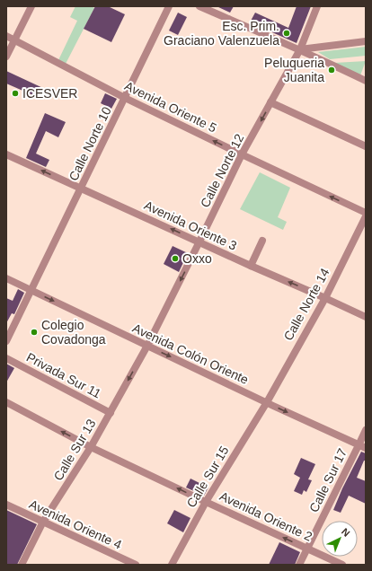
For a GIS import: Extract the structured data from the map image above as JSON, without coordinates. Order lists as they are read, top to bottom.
{
  "streets": {
    "street": [
      "Avenida Oriente 5",
      "Calle Norte 10",
      "Calle Norte 12",
      "Avenida Oriente 3",
      "Calle Norte 14",
      "Avenida Colón Oriente",
      "Privada Sur 11",
      "Calle Sur 13",
      "Calle Sur 15",
      "Calle Sur 17",
      "Avenida Oriente 2",
      "Avenida Oriente 4"
    ]
  },
  "crossings": [
    ["Avenida Oriente 5", "Calle Norte 10"],
    ["Avenida Oriente 5", "Calle Norte 12"],
    ["Calle Norte 10", "Avenida Oriente 3"],
    ["Calle Norte 10", "Avenida Colón Oriente"],
    ["Calle Norte 12", "Avenida Oriente 3"],
    ["Calle Norte 12", "Avenida Colón Oriente"],
    ["Calle Norte 12", "Calle Sur 13"],
    ["Avenida Oriente 3", "Calle Norte 14"],
    ["Calle Norte 14", "Avenida Colón Oriente"],
    ["Calle Norte 14", "Calle Sur 15"],
    ["Avenida Colón Oriente", "Calle Sur 13"],
    ["Avenida Colón Oriente", "Calle Sur 15"],
    ["Avenida Colón Oriente", "Calle Sur 17"],
    ["Privada Sur 11", "Calle Sur 13"],
    ["Calle Sur 13", "Avenida Oriente 2"],
    ["Calle Sur 13", "Avenida Oriente 4"],
    ["Calle Sur 15", "Avenida Oriente 2"],
    ["Calle Sur 17", "Avenida Oriente 2"]
  ],
  "one_way": [
    "Calle Norte 12",
    "Avenida Oriente 3",
    "Avenida Colón Oriente",
    "Avenida Oriente 2"
  ],
  "places": [
    "Esc. Prim. Graciano Valenzuela",
    "Peluqueria Juanita",
    "ICESVER",
    "Oxxo",
    "Colegio Covadonga"
  ],
  "north": "top right"
}
